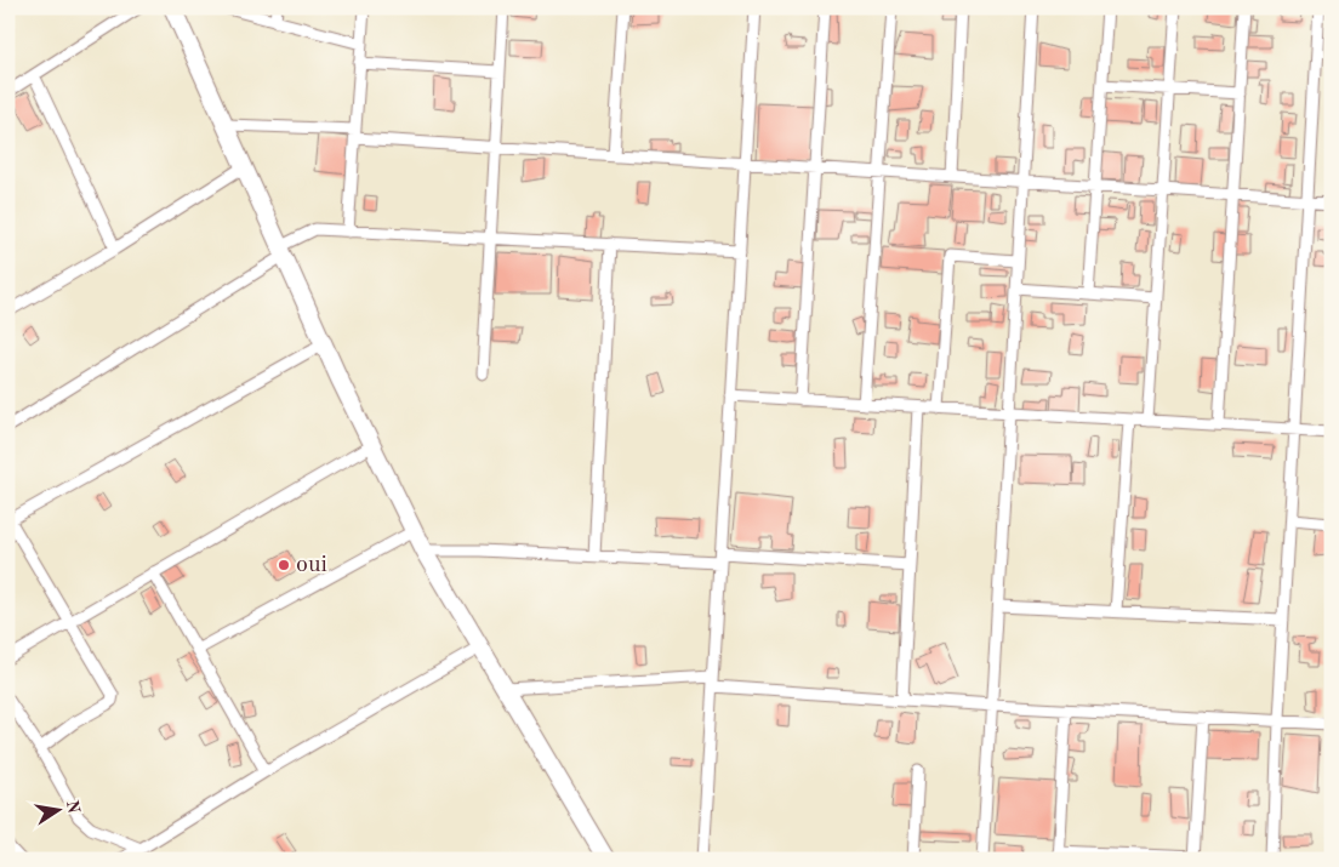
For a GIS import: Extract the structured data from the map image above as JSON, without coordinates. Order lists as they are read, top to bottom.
{
  "places": ["oui"],
  "north": "right"
}
